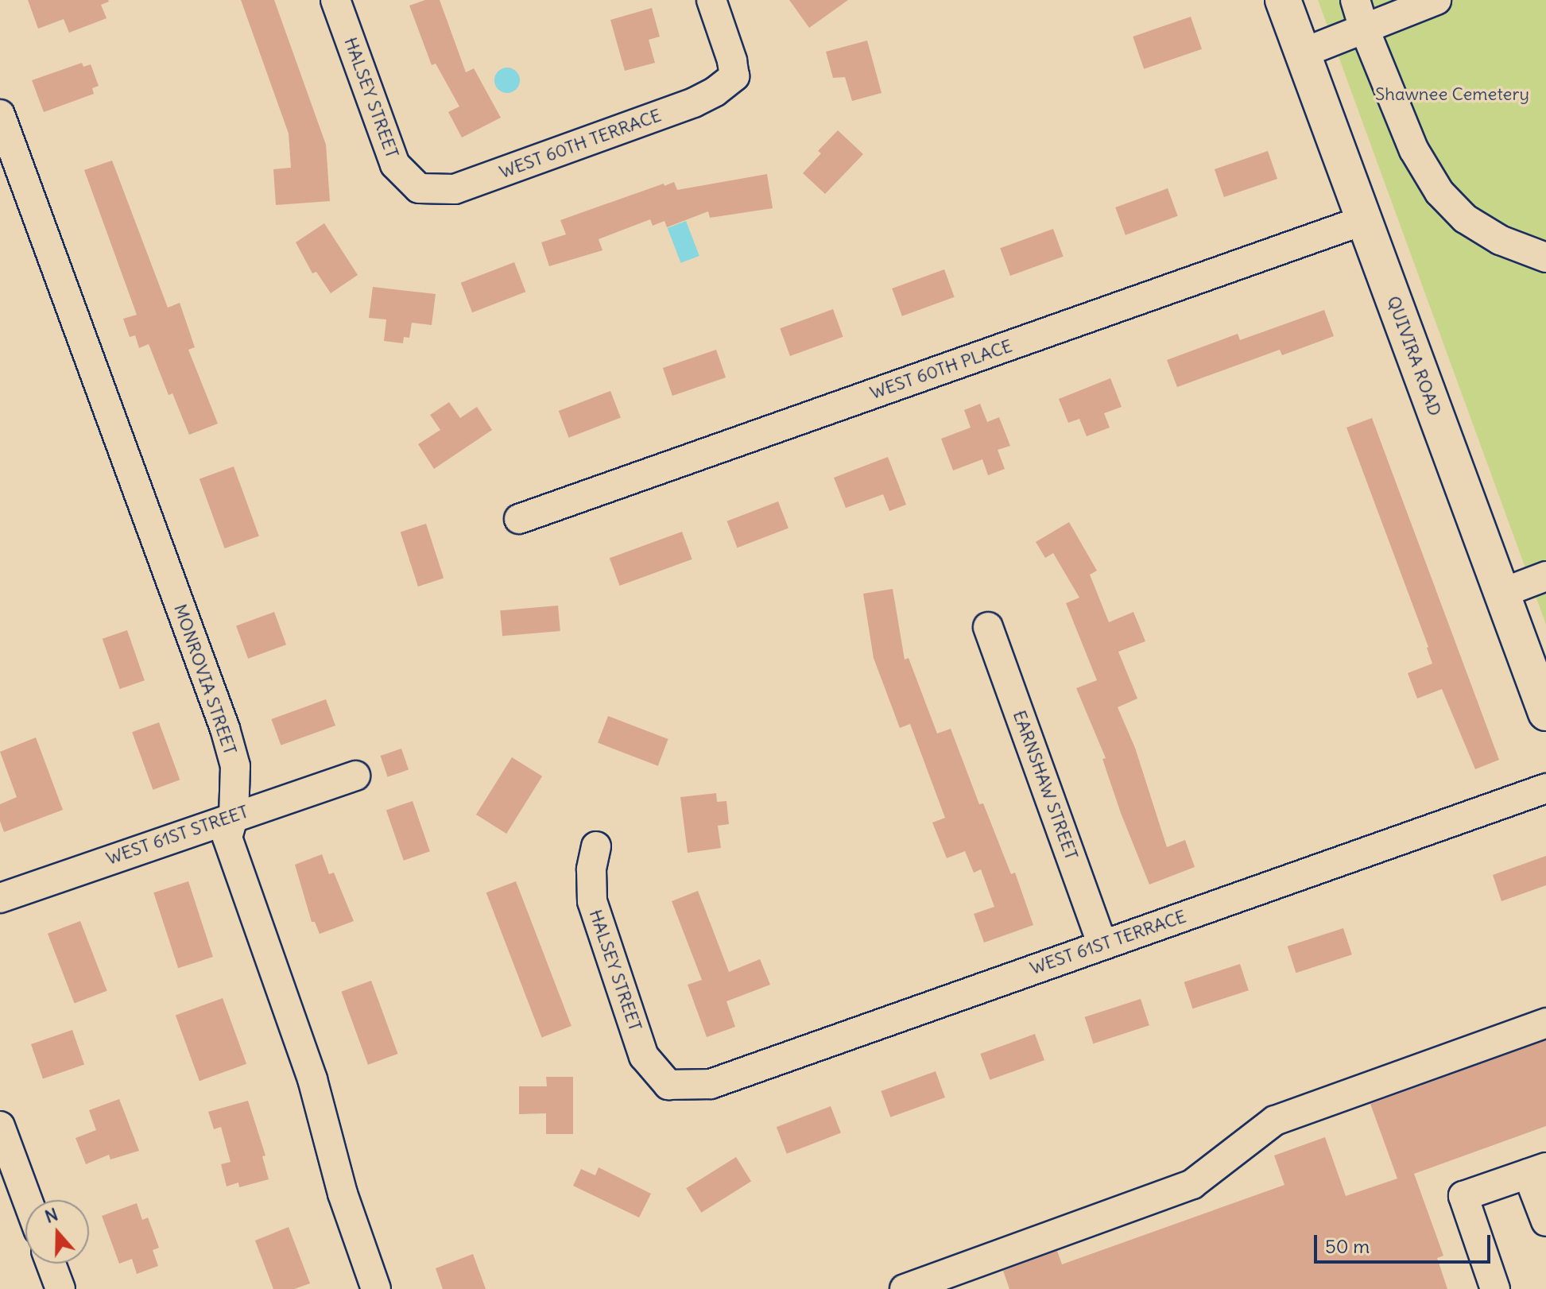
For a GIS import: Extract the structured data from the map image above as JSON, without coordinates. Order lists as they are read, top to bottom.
{
  "streets": {
    "main road": ["QUIVIRA ROAD"],
    "street": [
      "HALSEY STREET",
      "WEST 60TH TERRACE",
      "WEST 60TH PLACE",
      "MONROVIA STREET",
      "EARNSHAW STREET",
      "WEST 61ST STREET",
      "WEST 61ST TERRACE"
    ]
  },
  "crossings": [
    ["HALSEY STREET", "WEST 60TH TERRACE"],
    ["HALSEY STREET", "WEST 61ST TERRACE"],
    ["QUIVIRA ROAD", "WEST 60TH PLACE"],
    ["MONROVIA STREET", "WEST 61ST STREET"],
    ["EARNSHAW STREET", "WEST 61ST TERRACE"]
  ],
  "parks": ["Shawnee Cemetery"],
  "scale_bar": "50 m",
  "north": "top"
}
